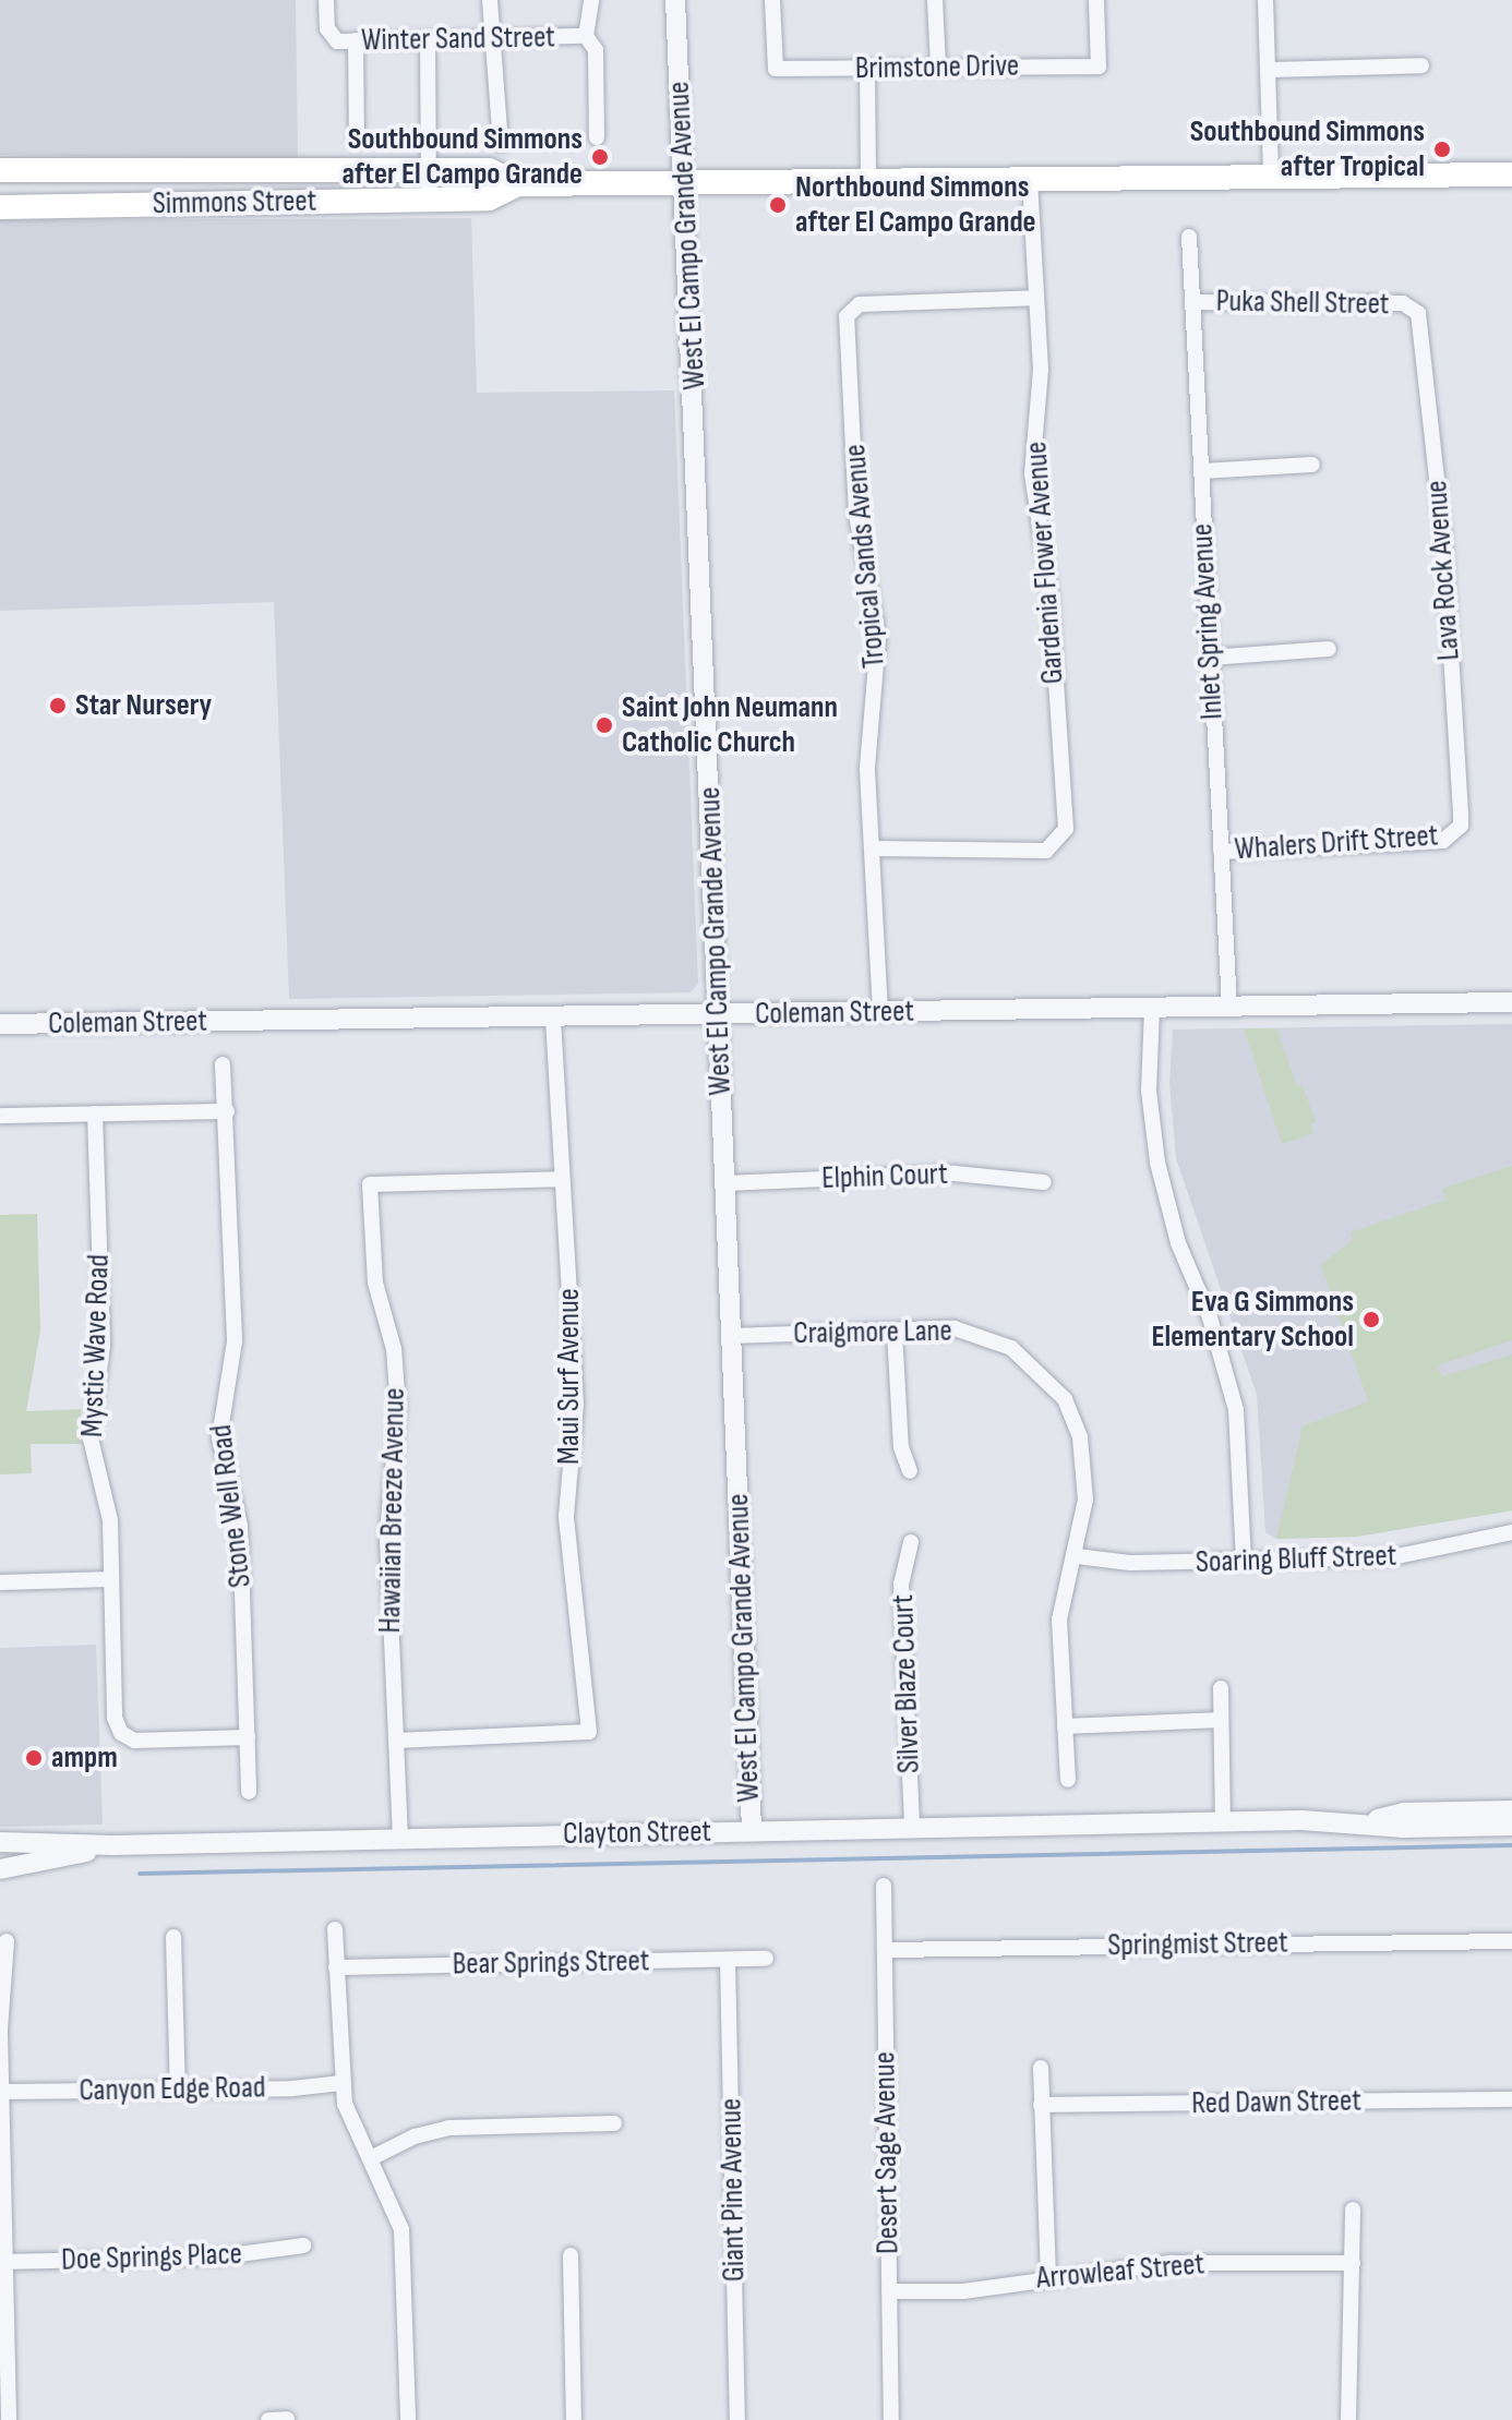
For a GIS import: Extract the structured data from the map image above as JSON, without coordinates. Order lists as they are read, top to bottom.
{
  "streets": {
    "main road": ["Simmons Street"],
    "street": [
      "Winter Sand Street",
      "Brimstone Drive",
      "West El Campo Grande Avenue",
      "Puka Shell Street",
      "Tropical Sands Avenue",
      "Gardenia Flower Avenue",
      "Lava Rock Avenue",
      "Inlet Spring Avenue",
      "Whalers Drift Street",
      "Coleman Street",
      "Elphin Court",
      "Craigmore Lane",
      "Mystic Wave Road",
      "Maui Surf Avenue",
      "Stone Well Road",
      "Hawaiian Breeze Avenue",
      "Soaring Bluff Street",
      "Silver Blaze Court",
      "Clayton Street",
      "Springmist Street",
      "Bear Springs Street",
      "Canyon Edge Road",
      "Red Dawn Street",
      "Desert Sage Avenue",
      "Giant Pine Avenue",
      "Doe Springs Place",
      "Arrowleaf Street"
    ]
  },
  "crossings": [
    ["Simmons Street", "West El Campo Grande Avenue"],
    ["Simmons Street", "Gardenia Flower Avenue"],
    ["West El Campo Grande Avenue", "Coleman Street"],
    ["West El Campo Grande Avenue", "Elphin Court"],
    ["West El Campo Grande Avenue", "Craigmore Lane"],
    ["West El Campo Grande Avenue", "Clayton Street"],
    ["Puka Shell Street", "Lava Rock Avenue"],
    ["Puka Shell Street", "Inlet Spring Avenue"],
    ["Tropical Sands Avenue", "Gardenia Flower Avenue"],
    ["Tropical Sands Avenue", "Coleman Street"],
    ["Lava Rock Avenue", "Whalers Drift Street"],
    ["Inlet Spring Avenue", "Whalers Drift Street"],
    ["Inlet Spring Avenue", "Coleman Street"],
    ["Coleman Street", "Maui Surf Avenue"],
    ["Craigmore Lane", "Soaring Bluff Street"],
    ["Mystic Wave Road", "Stone Well Road"],
    ["Maui Surf Avenue", "Hawaiian Breeze Avenue"],
    ["Hawaiian Breeze Avenue", "Clayton Street"],
    ["Silver Blaze Court", "Clayton Street"],
    ["Springmist Street", "Desert Sage Avenue"],
    ["Bear Springs Street", "Giant Pine Avenue"],
    ["Desert Sage Avenue", "Arrowleaf Street"]
  ],
  "places": [
    "Southbound Simmons after Tropical",
    "Southbound Simmons after El Campo Grande",
    "Northbound Simmons after El Campo Grande",
    "Star Nursery",
    "Saint John Neumann Catholic Church",
    "Eva G Simmons Elementary School",
    "ampm"
  ]
}
